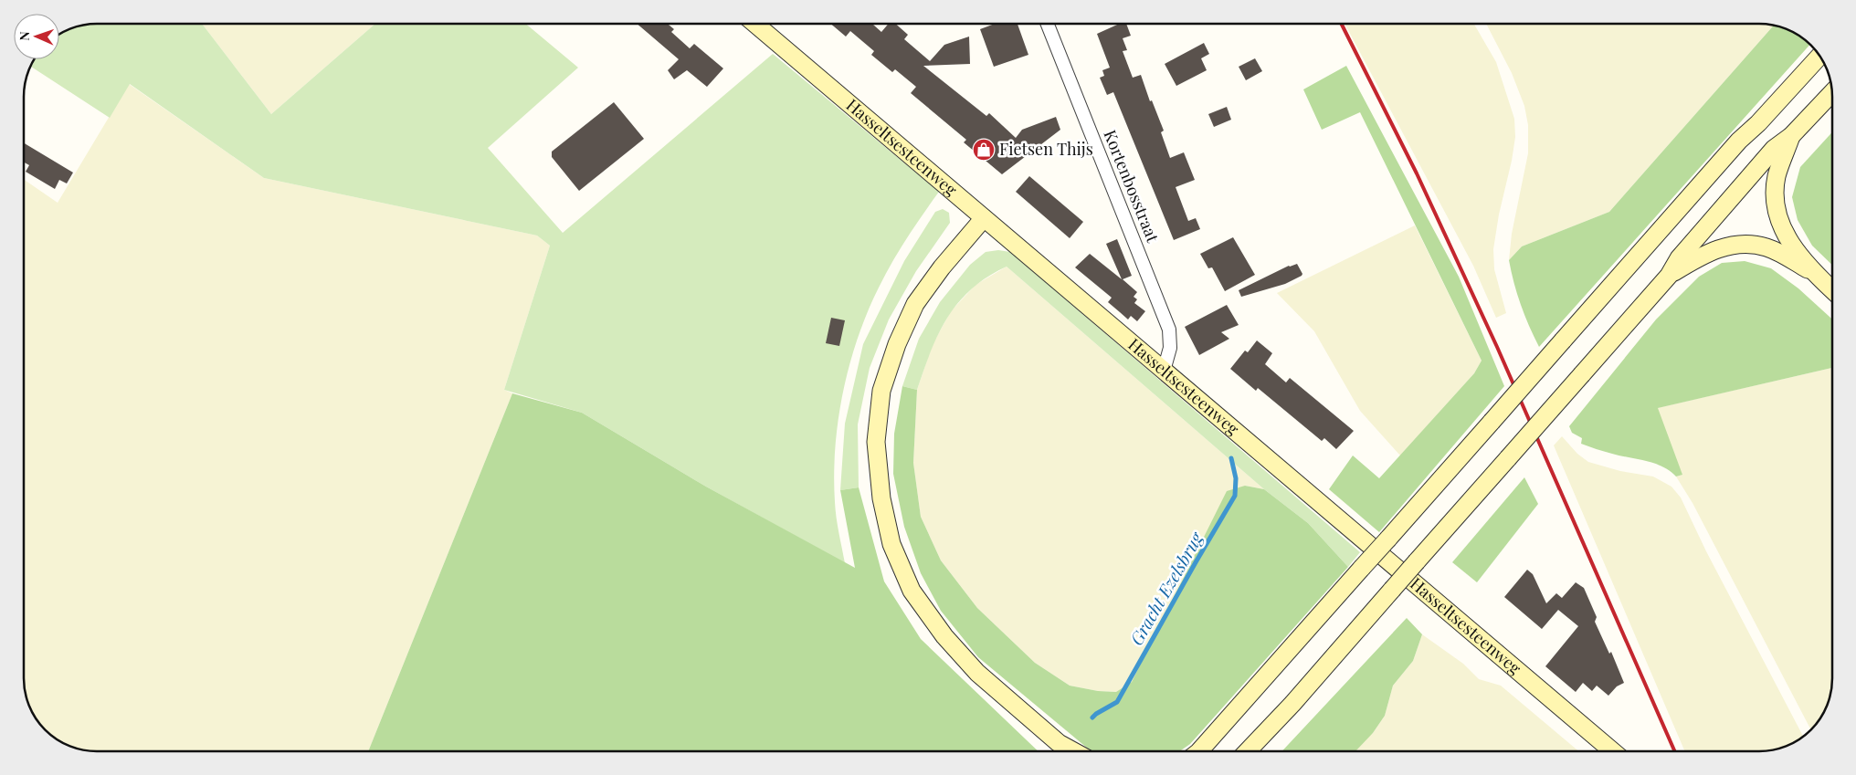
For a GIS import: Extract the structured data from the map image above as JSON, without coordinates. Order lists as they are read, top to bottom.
{
  "streets": {
    "main road": ["Hasseltsesteenweg"],
    "street": ["Kortenbosstraat"]
  },
  "crossings": [
    ["Hasseltsesteenweg", "Kortenbosstraat"]
  ],
  "water": ["Gracht Ezelsbrug"],
  "places": {
    "shop": ["Fietsen Thijs"]
  },
  "north": "left"
}
